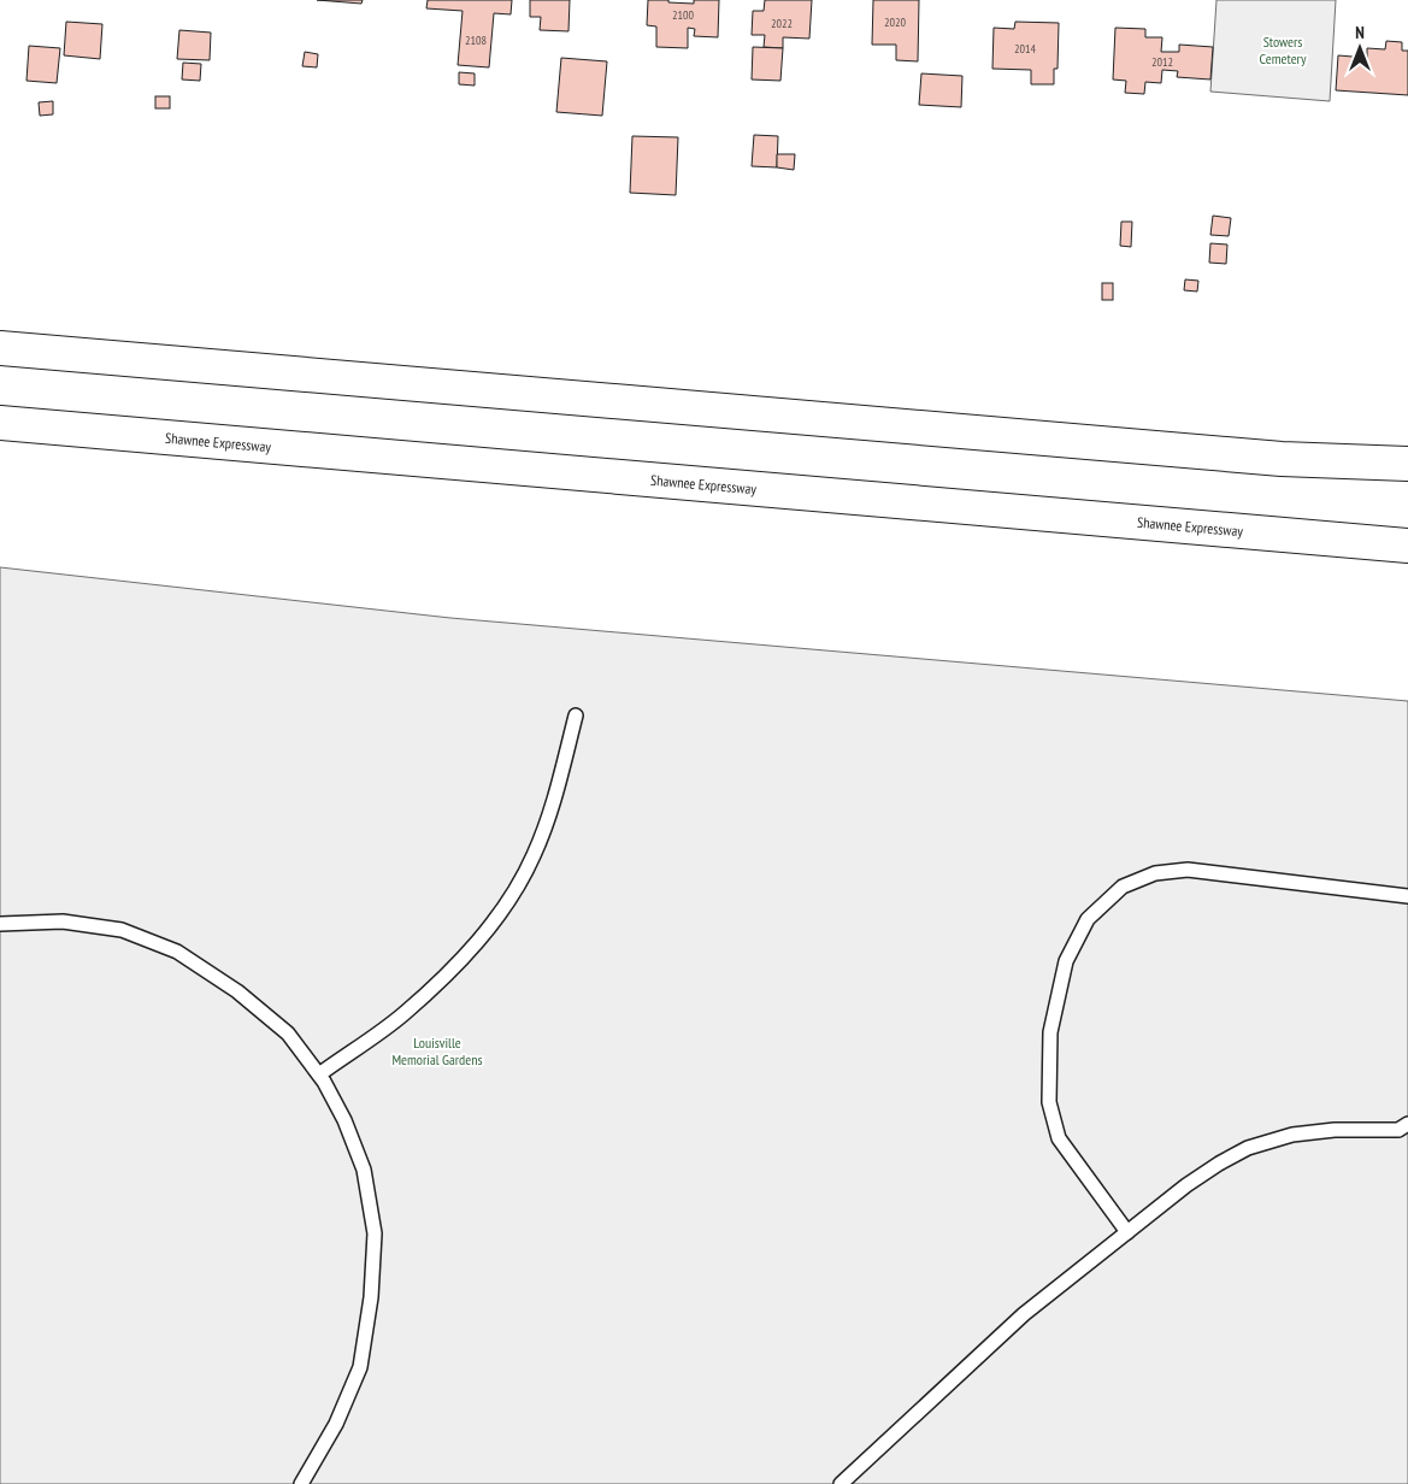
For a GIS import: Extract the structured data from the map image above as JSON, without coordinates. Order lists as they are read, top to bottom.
{
  "streets": {
    "highway": ["Shawnee Expressway"]
  },
  "parks": ["Stowers Cemetery", "Louisville Memorial Gardens"],
  "house_numbers": [
    "2100",
    "2020",
    "2022",
    "2108",
    "2014",
    "2012"
  ],
  "north": "top"
}
